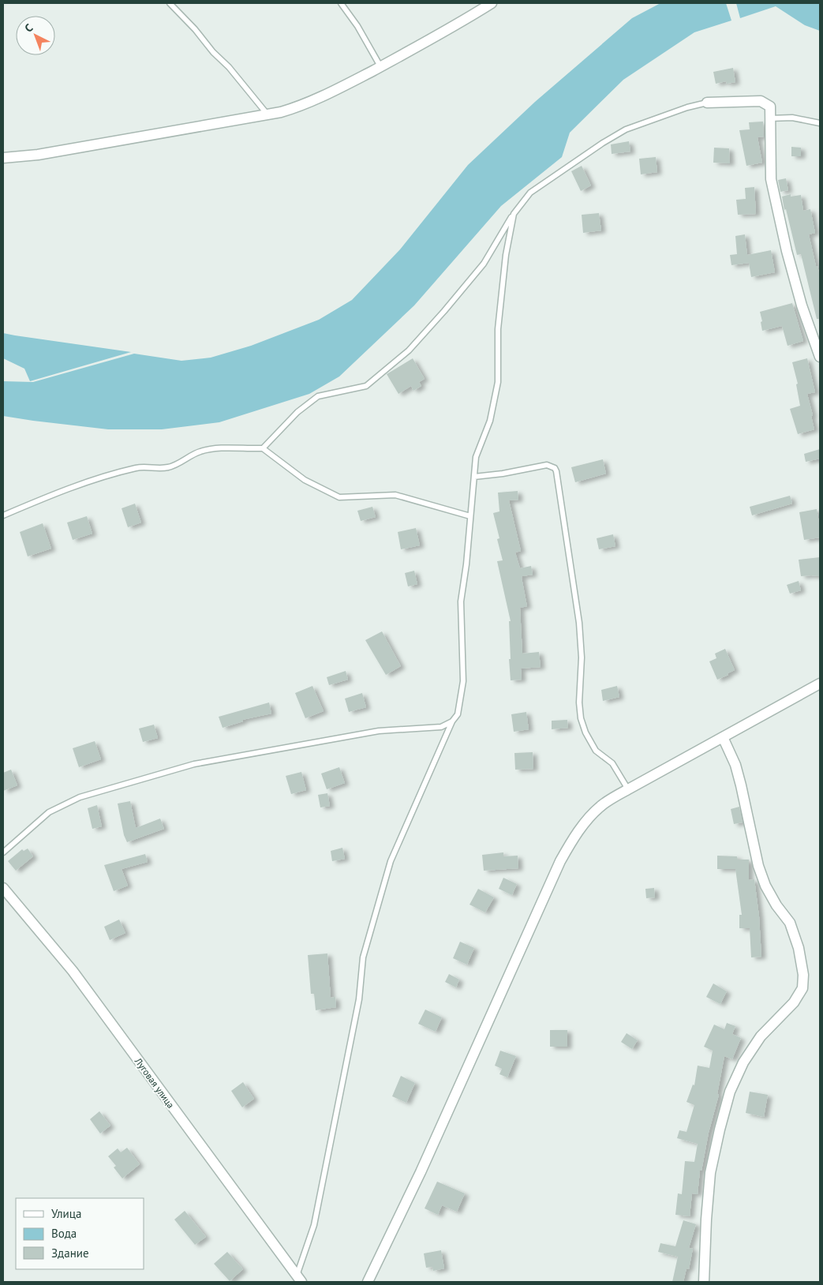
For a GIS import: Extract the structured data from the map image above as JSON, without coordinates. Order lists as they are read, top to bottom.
{
  "streets": {
    "street": ["Луговая улица"]
  },
  "legend": ["Улица", "Вода", "Здание"],
  "north": "top left"
}
